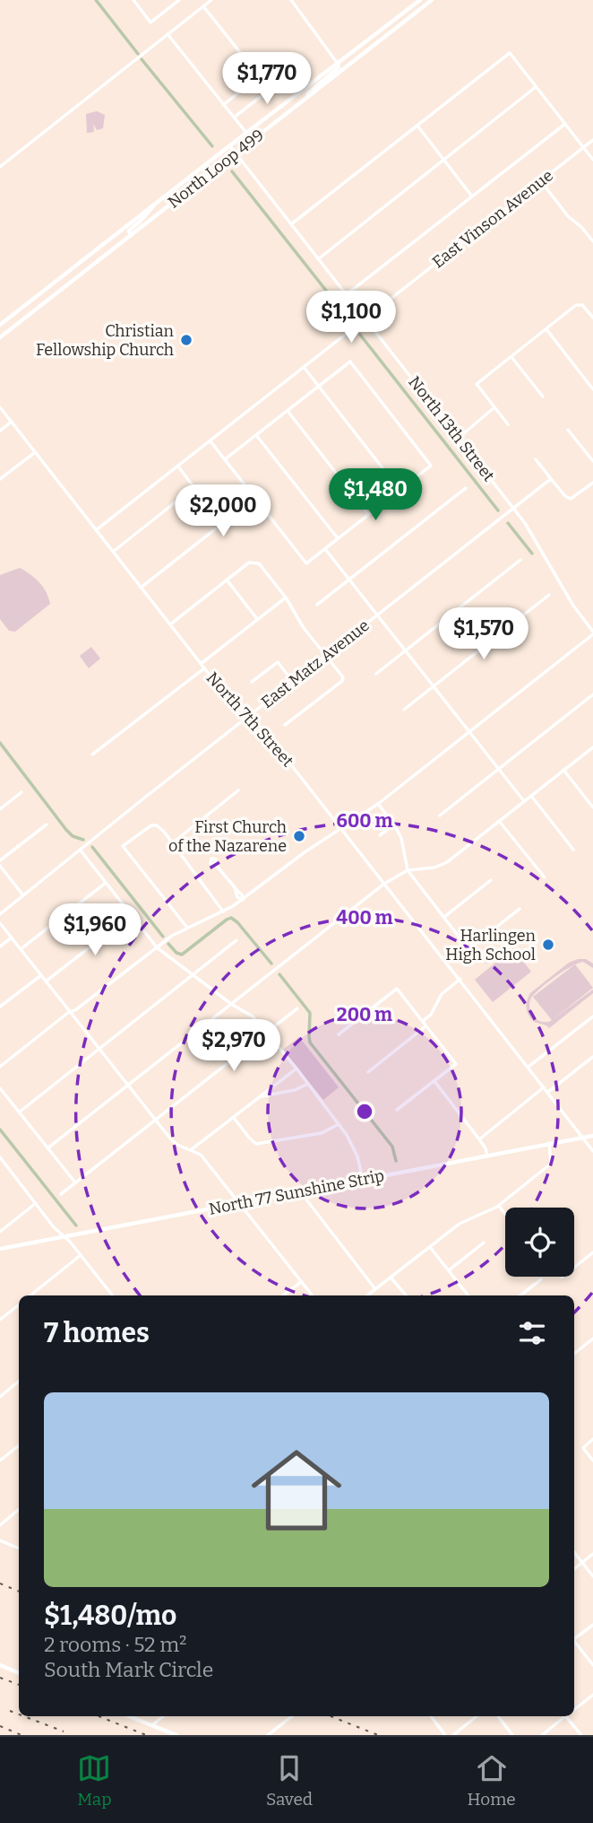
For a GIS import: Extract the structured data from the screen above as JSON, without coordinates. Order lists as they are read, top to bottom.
{
  "streets": {
    "main road": ["North Loop 499", "North 77 Sunshine Strip"],
    "street": [
      "East Vinson Avenue",
      "North 13th Street",
      "East Matz Avenue",
      "North 7th Street"
    ]
  },
  "crossings": [
    ["North Loop 499", "North 13th Street"],
    ["East Vinson Avenue", "North 13th Street"],
    ["East Vinson Avenue", "North 7th Street"],
    ["North 13th Street", "East Matz Avenue"],
    ["East Matz Avenue", "North 7th Street"],
    ["North 7th Street", "North 77 Sunshine Strip"]
  ],
  "places": ["Christian Fellowship Church", "First Church of the Nazarene", "Harlingen High School"],
  "page": {
    "price": [
      "$1,770",
      "$1,100",
      "$1,480",
      "$2,000",
      "$1,570",
      "$1,960",
      "$2,970"
    ],
    "heading": "7 homes",
    "list": [
      {
        "name": "$1,480/mo",
        "note": "2 rooms · 52 m² · South Mark Circle"
      }
    ],
    "tabs": ["Map", "Saved", "Home"]
  },
  "rings": ["600 m", "400 m", "200 m"]
}
